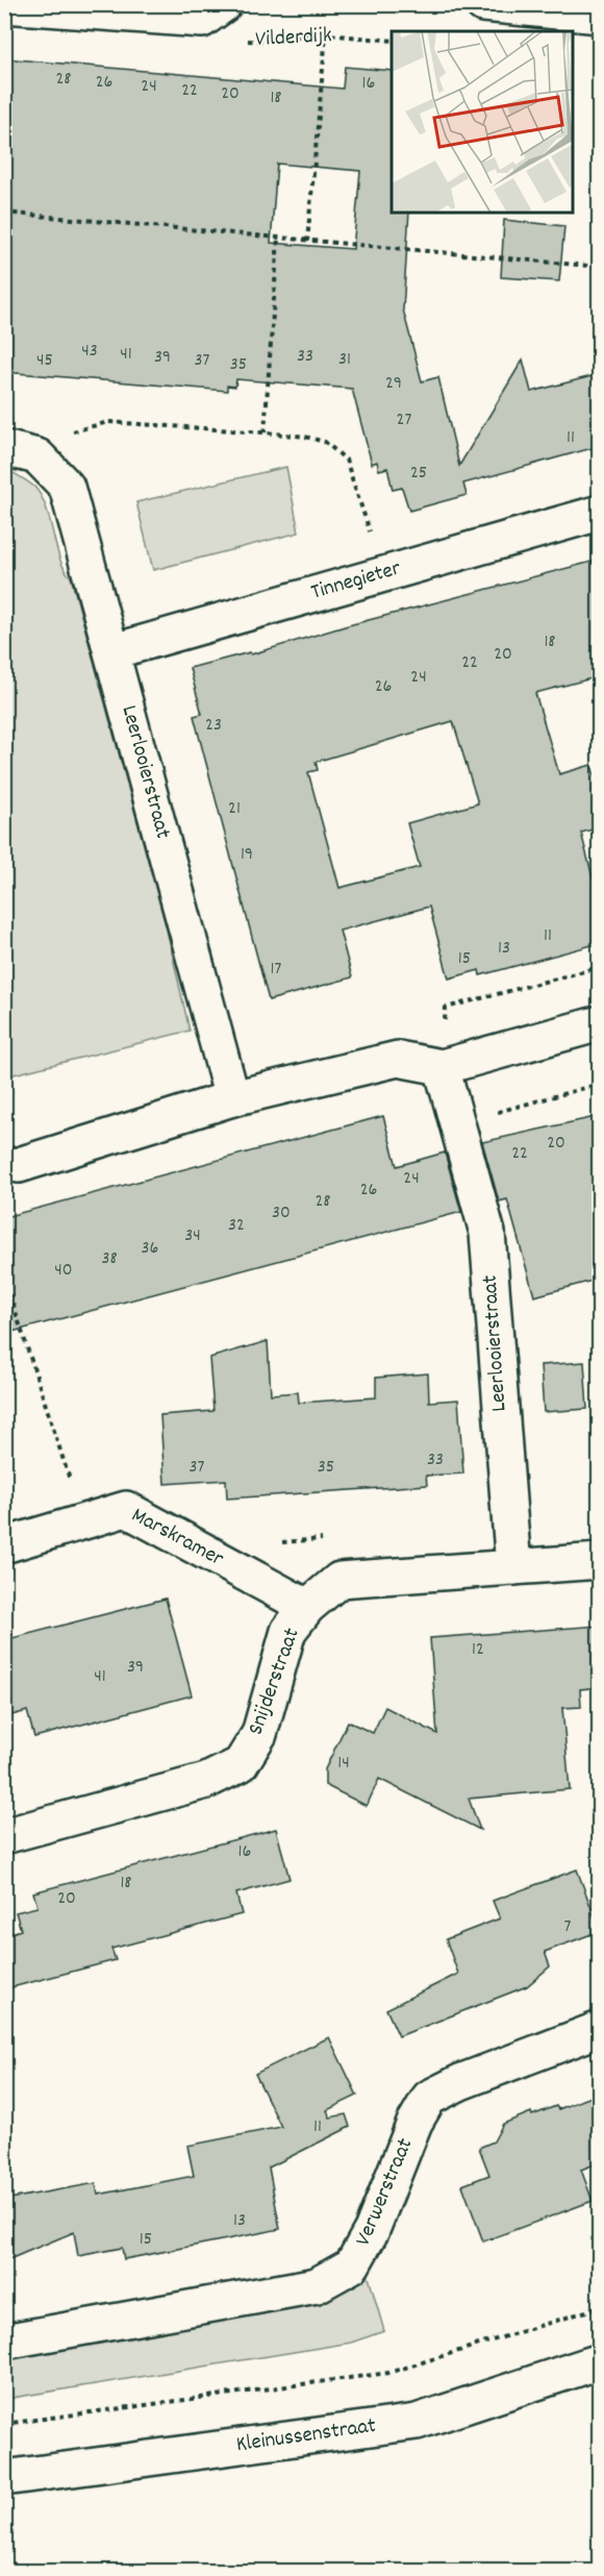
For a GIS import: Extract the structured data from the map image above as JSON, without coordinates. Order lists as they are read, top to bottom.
{
  "streets": {
    "street": [
      "Tinnegieter",
      "Leerlooierstraat",
      "Marskramer",
      "Snijderstraat",
      "Verwerstraat",
      "Kleinussenstraat"
    ],
    "path": ["Vilderdijk"]
  },
  "crossings": [
    ["Tinnegieter", "Leerlooierstraat"],
    ["Leerlooierstraat", "Snijderstraat"],
    ["Marskramer", "Snijderstraat"]
  ],
  "house_numbers": [
    "28",
    "26",
    "16",
    "24",
    "22",
    "20",
    "18",
    "43",
    "41",
    "33",
    "39",
    "31",
    "45",
    "37",
    "35",
    "29",
    "27",
    "11",
    "25",
    "18",
    "20",
    "22",
    "24",
    "26",
    "23",
    "21",
    "19",
    "11",
    "13",
    "15",
    "17",
    "20",
    "22",
    "24",
    "26",
    "28",
    "30",
    "32",
    "34",
    "36",
    "38",
    "40",
    "33",
    "37",
    "35",
    "12",
    "39",
    "41",
    "14",
    "16",
    "18",
    "20",
    "7",
    "11",
    "13",
    "15"
  ]
}
